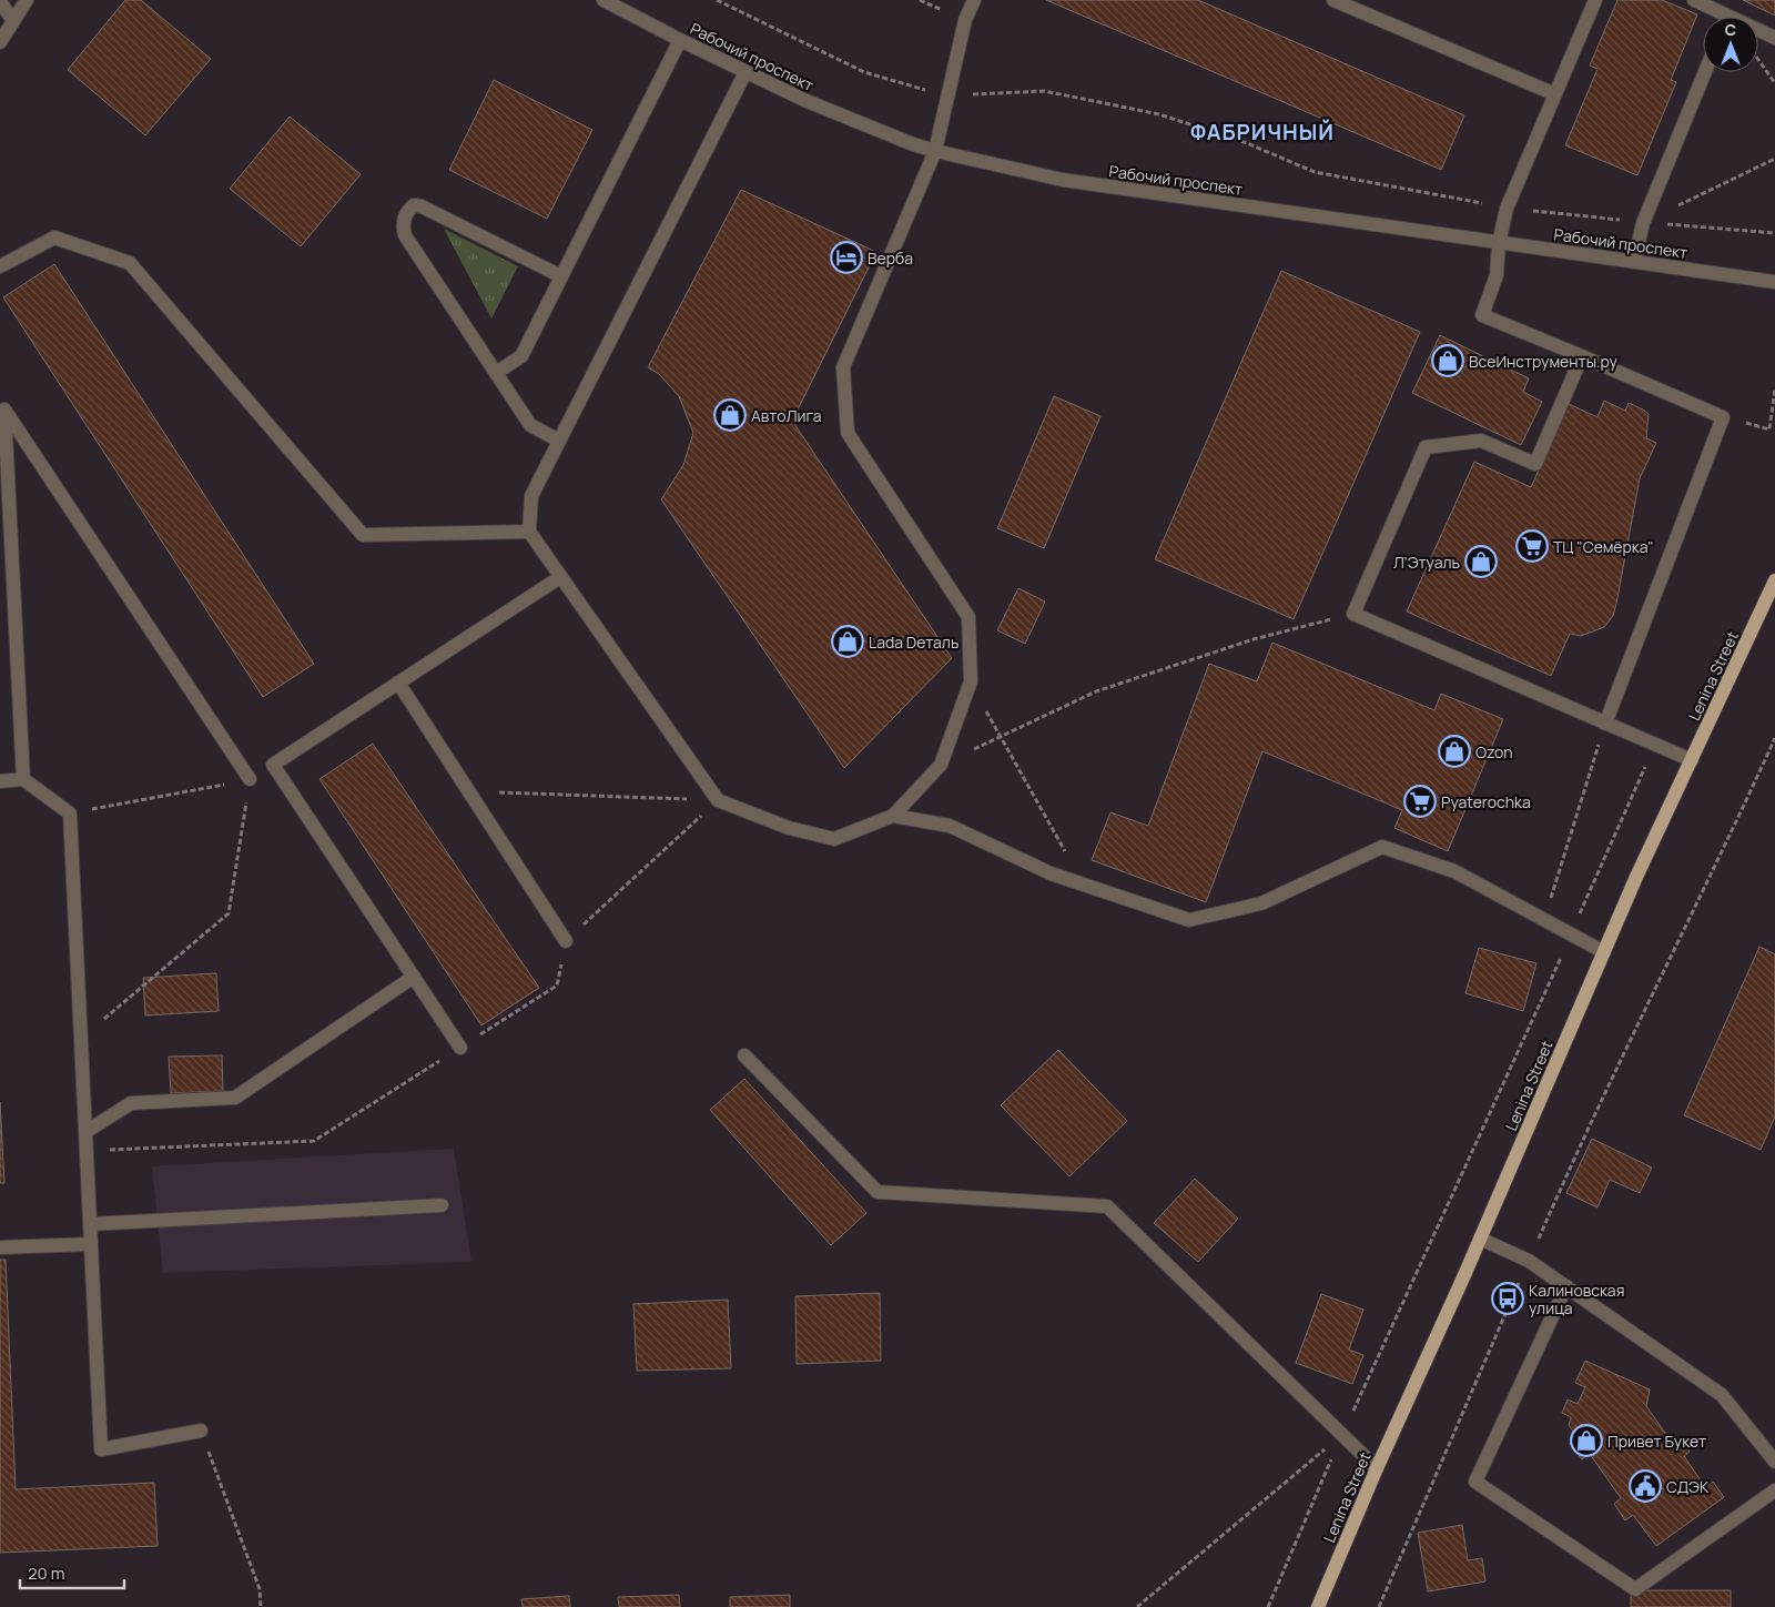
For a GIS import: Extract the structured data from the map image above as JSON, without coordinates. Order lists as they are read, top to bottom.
{
  "streets": {
    "main road": ["Lenina Street"],
    "street": ["Рабочий проспект"]
  },
  "districts": ["ФАБРИЧНЫЙ"],
  "places": {
    "hotel": ["Верба"],
    "shop": [
      "ВсеИнструменты.ру",
      "АвтоЛига",
      "Л'Этуаль",
      "Lada Dеталь",
      "Ozon",
      "Привет Букет"
    ],
    "supermarket": ["ТЦ \"Семёрка\"", "Pyaterochka"],
    "bus stop": ["Калиновская улица"],
    "public building": ["СДЭК"]
  },
  "scale_bar": "20 m",
  "north": "top"
}
